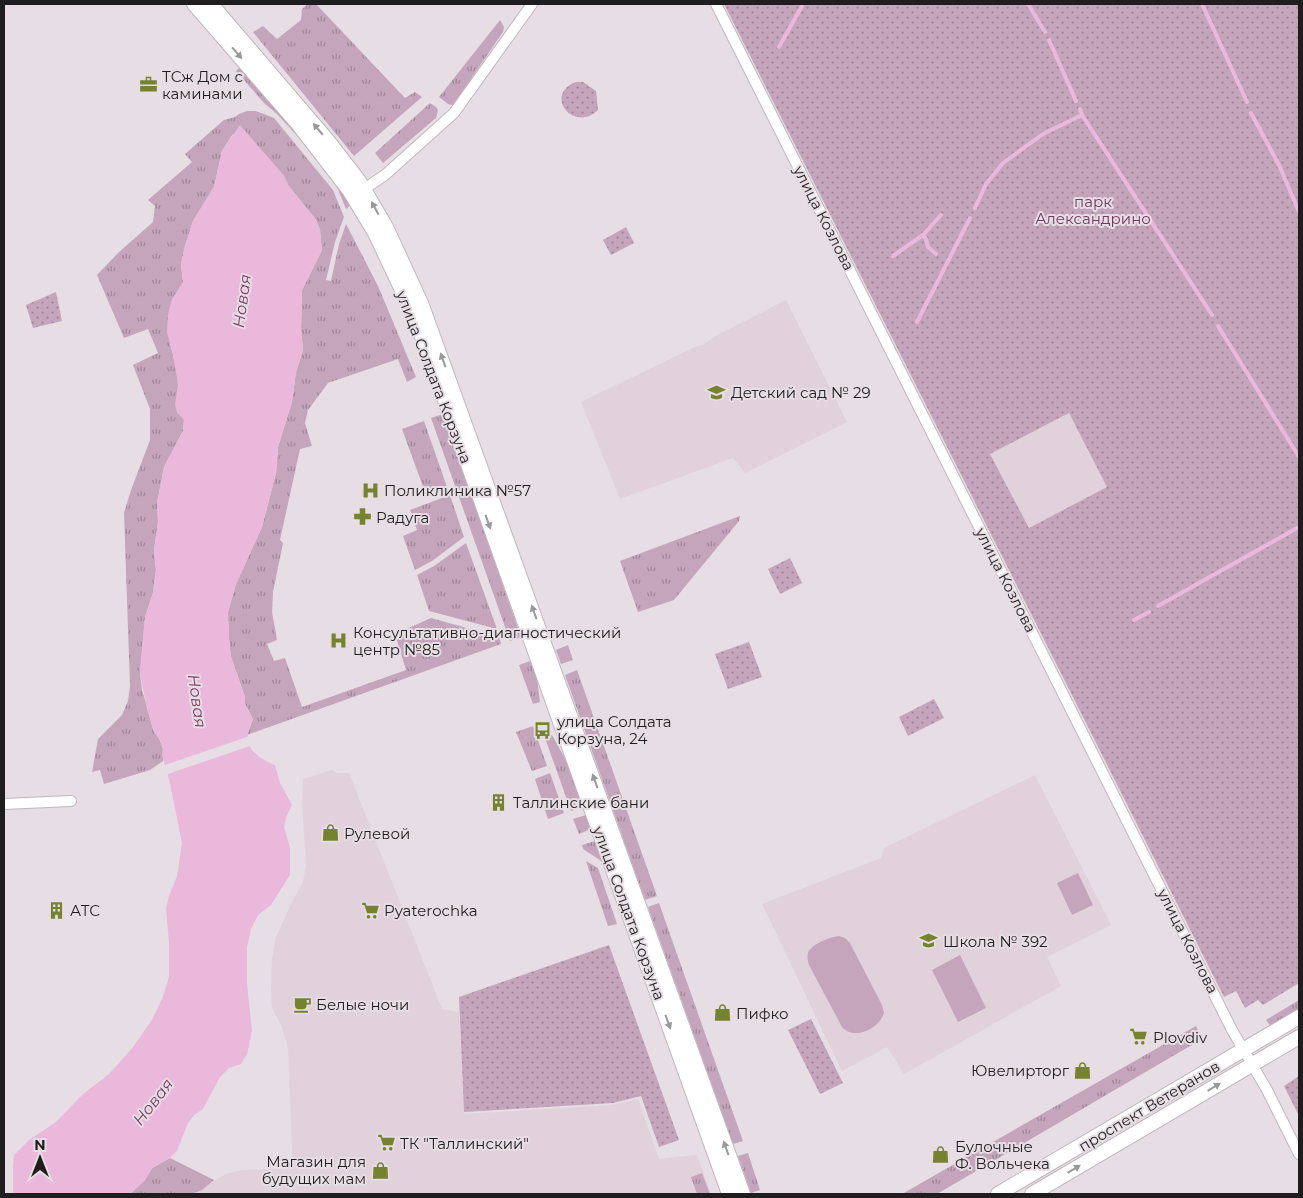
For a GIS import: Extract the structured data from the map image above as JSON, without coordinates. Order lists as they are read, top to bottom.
{
  "streets": {
    "street": ["улица Козлова", "улица Солдата Корзуна", "проспект Ветеранов"]
  },
  "crossings": [
    ["улица Козлова", "проспект Ветеранов"]
  ],
  "water": ["Новая"],
  "parks": ["парк Александрино"],
  "places": {
    "office": ["ТСж Дом с каминами"],
    "school or university": ["Детский сад № 29", "Школа № 392"],
    "hospital": ["Поликлиника №57", "Консультативно-диагностический центр №85"],
    "pharmacy": ["Радуга"],
    "bus stop": ["улица Солдата Корзуна, 24"],
    "building": ["Таллинские бани", "АТС"],
    "shop": [
      "Рулевой",
      "Пифко",
      "Ювелирторг",
      "Булочные Ф. Вольчека",
      "Магазин для будущих мам"
    ],
    "supermarket": ["Pyaterochka", "Plovdiv", "ТК \"Таллинский\""],
    "cafe": ["Белые ночи"]
  },
  "north": "top"
}
